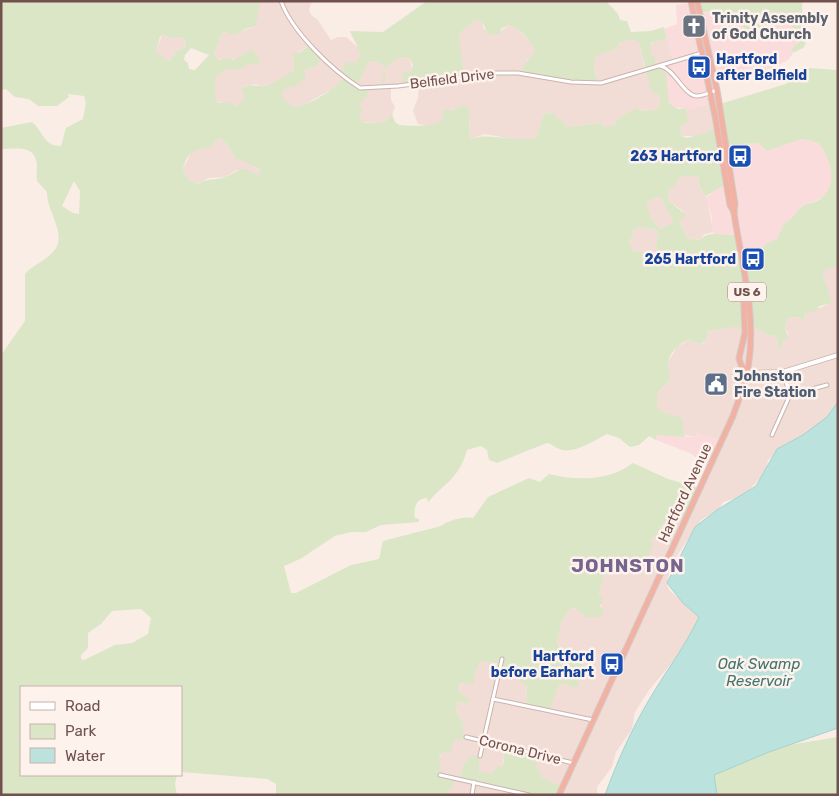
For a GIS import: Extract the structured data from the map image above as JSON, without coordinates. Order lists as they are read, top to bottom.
{
  "streets": {
    "highway": ["US 6", "Hartford Avenue"],
    "street": ["Belfield Drive", "Corona Drive"]
  },
  "crossings": [
    ["Belfield Drive", "Hartford Avenue"],
    ["Hartford Avenue", "Corona Drive"]
  ],
  "districts": ["JOHNSTON"],
  "water": ["Oak Swamp Reservoir"],
  "places": {
    "church": ["Trinity Assembly of God Church"],
    "bus stop": [
      "Hartford after Belfield",
      "263 Hartford",
      "265 Hartford",
      "Hartford before Earhart"
    ],
    "public building": ["Johnston Fire Station"]
  },
  "legend": ["Road", "Park", "Water"]
}
